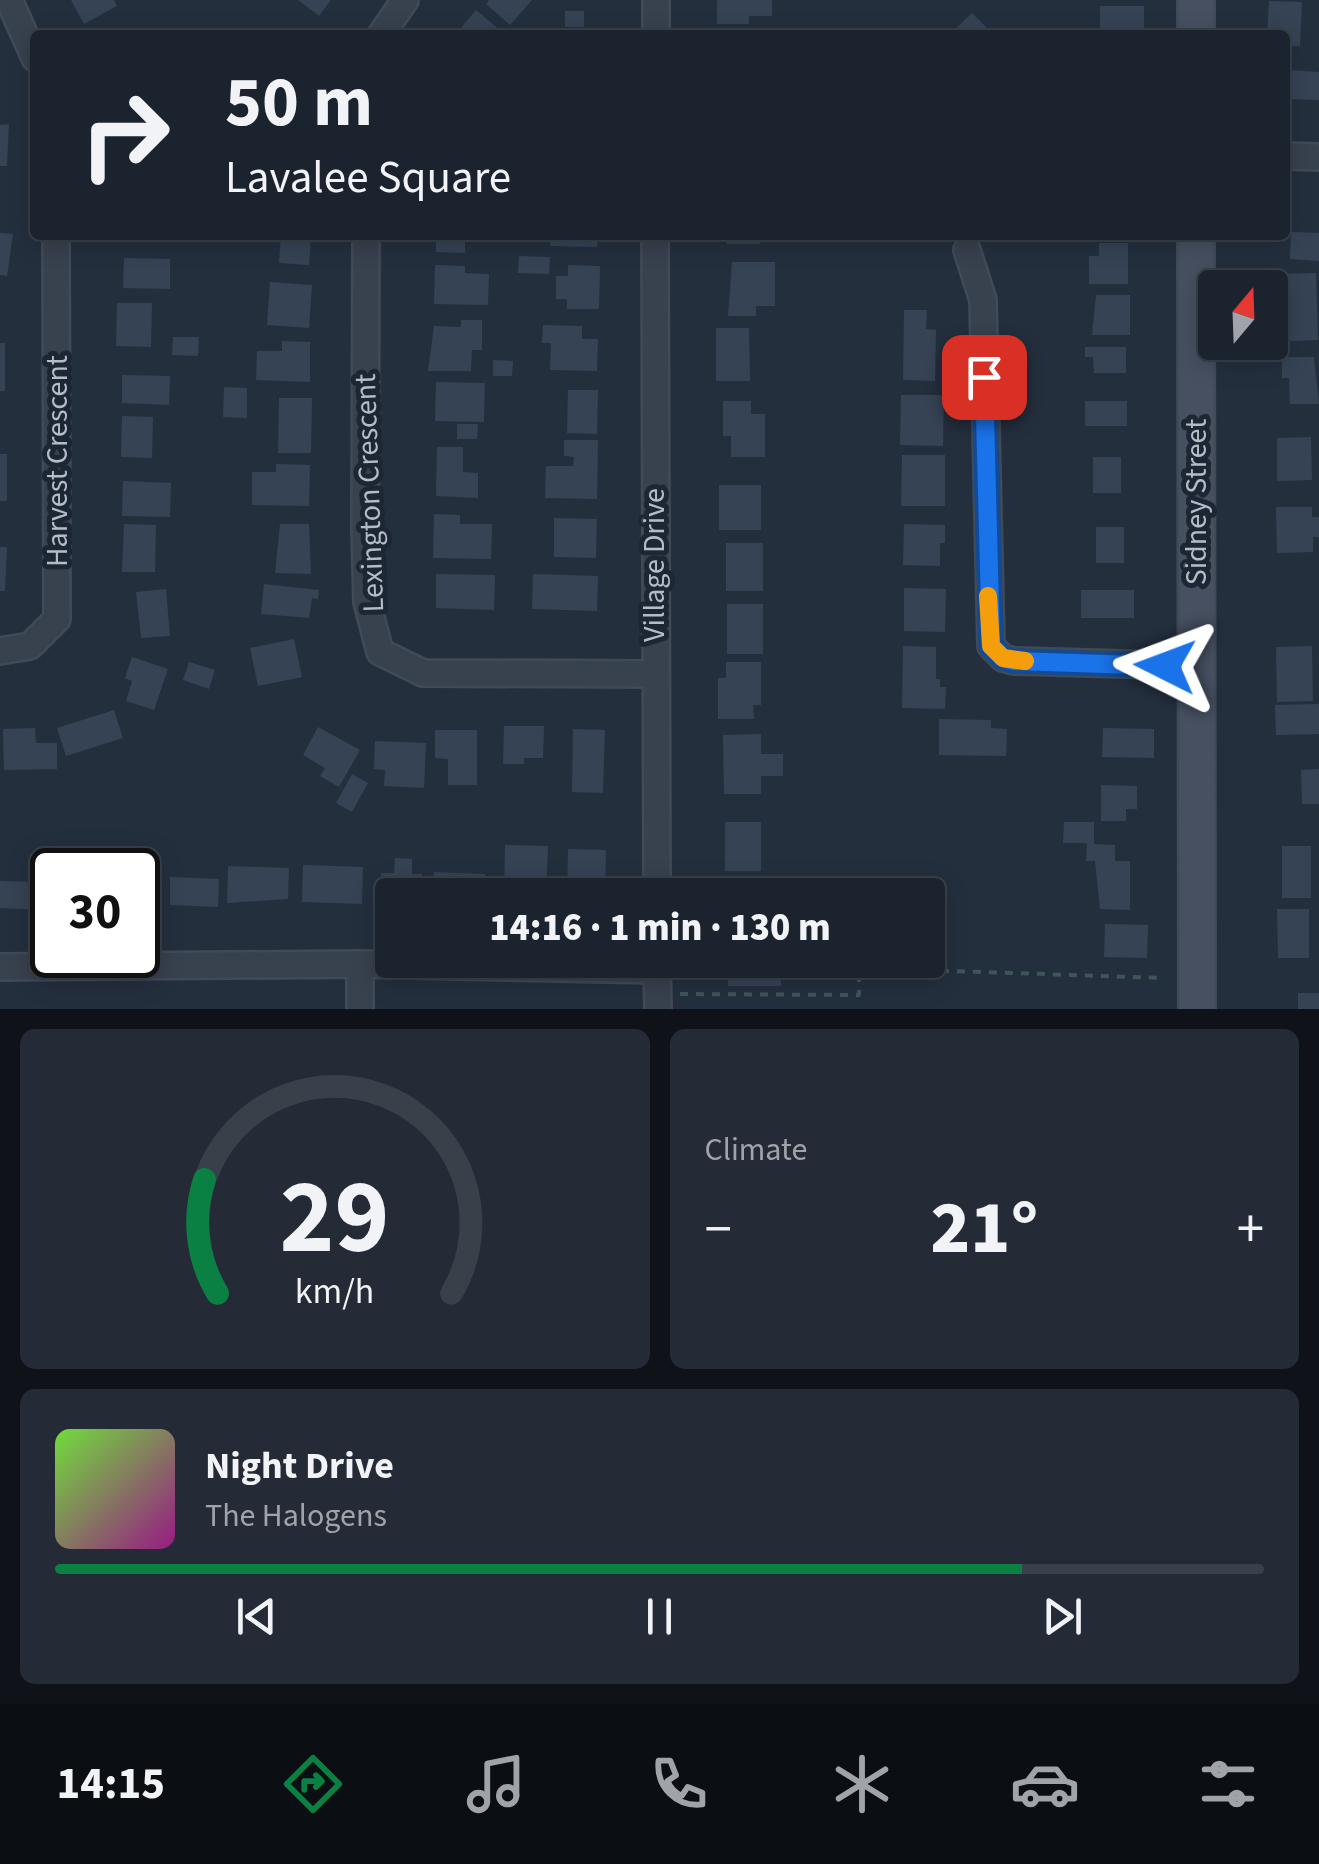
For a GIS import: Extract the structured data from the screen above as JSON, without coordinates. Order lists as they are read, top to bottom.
{
  "streets": {
    "main road": ["Sidney Street"],
    "street": ["Harvest Crescent", "Lexington Crescent", "Village Drive"]
  },
  "crossings": [
    ["Lexington Crescent", "Village Drive"]
  ],
  "north": "top",
  "page": {
    "turn": ["50 m", "Lavalee Square"],
    "limit": "30",
    "trip": "14:16 · 1 min · 130 m",
    "tile": "Climate",
    "heat": ["−", "21°", "+"],
    "song": ["Night Drive", "The Halogens"],
    "tabs": "14:15",
    "gauge": ["29", "km/h"]
  }
}
